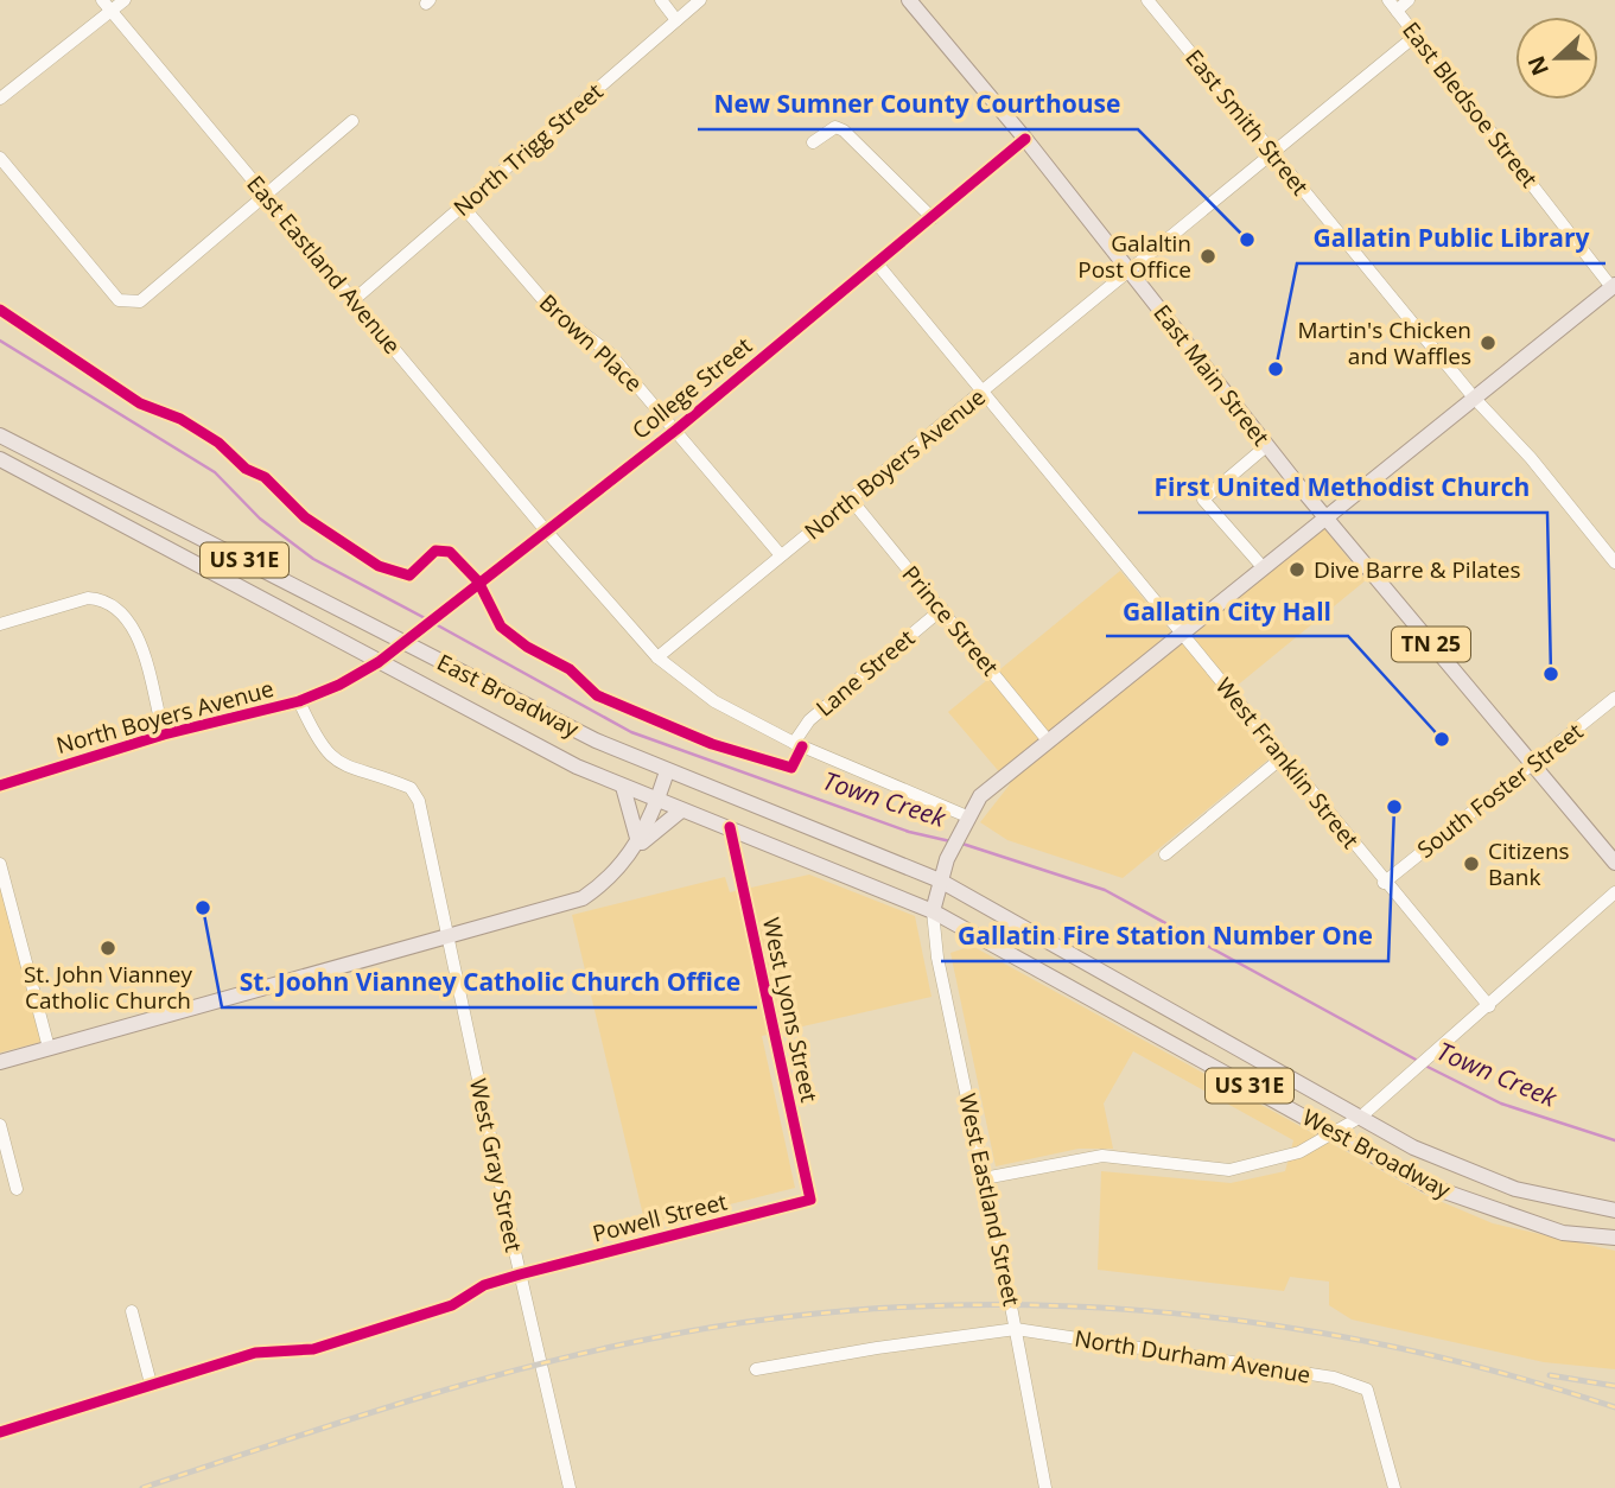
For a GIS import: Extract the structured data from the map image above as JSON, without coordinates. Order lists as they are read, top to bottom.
{
  "streets": {
    "main road": [
      "East Main Street",
      "US 31E",
      "TN 25",
      "East Broadway",
      "West Broadway"
    ],
    "street": [
      "East Bledsoe Street",
      "East Smith Street",
      "North Trigg Street",
      "East Eastland Avenue",
      "Brown Place",
      "College Street",
      "North Boyers Avenue",
      "Prince Street",
      "Lane Street",
      "West Franklin Street",
      "South Foster Street",
      "West Lyons Street",
      "West Gray Street",
      "West Eastland Street",
      "Powell Street",
      "North Durham Avenue"
    ]
  },
  "crossings": [
    ["East Bledsoe Street", "North Boyers Avenue"],
    ["East Smith Street", "North Boyers Avenue"],
    ["North Trigg Street", "East Eastland Avenue"],
    ["North Trigg Street", "Brown Place"],
    ["East Eastland Avenue", "College Street"],
    ["East Eastland Avenue", "North Boyers Avenue"],
    ["East Eastland Avenue", "Lane Street"],
    ["Brown Place", "College Street"],
    ["Brown Place", "North Boyers Avenue"],
    ["East Main Street", "College Street"],
    ["East Main Street", "North Boyers Avenue"],
    ["East Main Street", "TN 25"],
    ["College Street", "North Boyers Avenue"],
    ["College Street", "East Broadway"],
    ["College Street", "West Franklin Street"],
    ["North Boyers Avenue", "Prince Street"],
    ["North Boyers Avenue", "East Broadway"],
    ["North Boyers Avenue", "West Franklin Street"],
    ["North Boyers Avenue", "West Gray Street"],
    ["US 31E", "West Broadway"],
    ["Prince Street", "Lane Street"],
    ["TN 25", "South Foster Street"],
    ["East Broadway", "West Lyons Street"],
    ["East Broadway", "West Broadway"],
    ["East Broadway", "West Eastland Street"],
    ["West Franklin Street", "South Foster Street"],
    ["West Lyons Street", "Powell Street"],
    ["West Broadway", "West Eastland Street"],
    ["West Gray Street", "Powell Street"],
    ["West Eastland Street", "North Durham Avenue"]
  ],
  "water": ["Town Creek"],
  "places": [
    "New Sumner County Courthouse",
    "Galaltin Post Office",
    "Martin's Chicken and Waffles",
    "Gallatin Public Library",
    "Dive Barre & Pilates",
    "First United Methodist Church",
    "Gallatin City Hall",
    "Gallatin Fire Station Number One",
    "Citizens Bank",
    "St. Joohn Vianney Catholic Church Office",
    "St. John Vianney Catholic Church"
  ],
  "north": "left"
}
